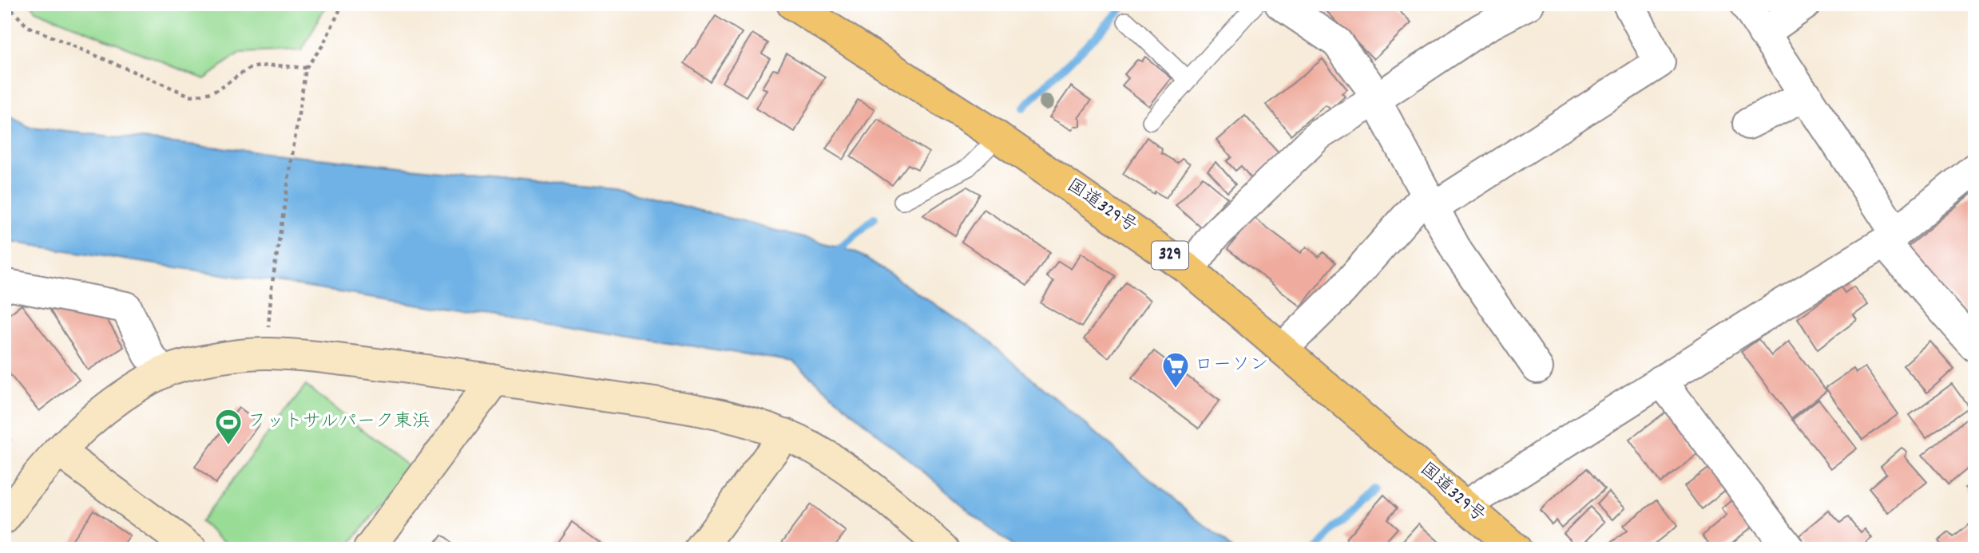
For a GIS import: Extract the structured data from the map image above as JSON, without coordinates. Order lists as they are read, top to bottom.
{
  "streets": {
    "highway": ["国道329号", "329"]
  },
  "places": {
    "supermarket": ["ローソン"],
    "sports": ["フットサルパーク東浜"]
  }
}
